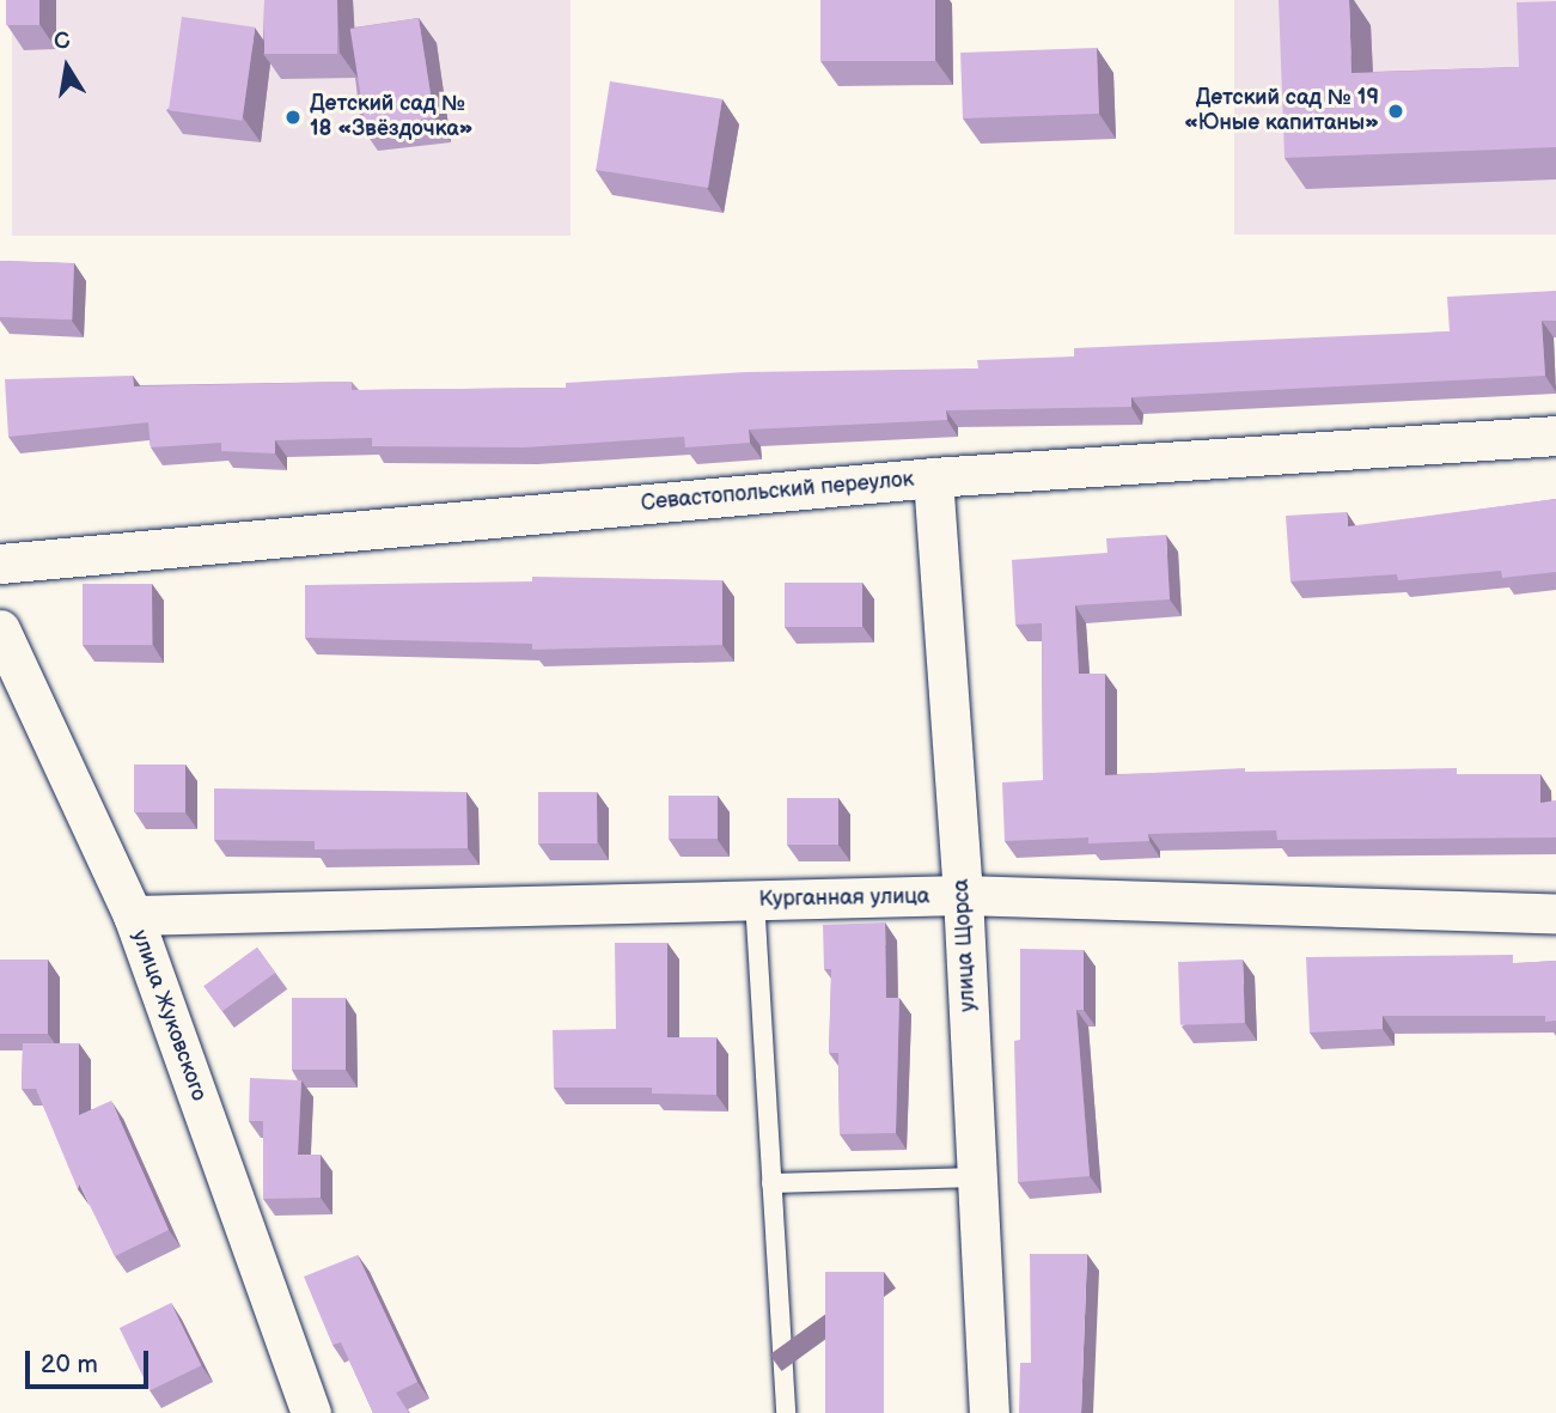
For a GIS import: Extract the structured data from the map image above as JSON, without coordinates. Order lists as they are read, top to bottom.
{
  "streets": {
    "street": [
      "Севастопольский переулок",
      "Курганная улица",
      "улица Щорса",
      "улица Жуковского"
    ]
  },
  "crossings": [
    ["Севастопольский переулок", "улица Щорса"],
    ["Курганная улица", "улица Щорса"],
    ["Курганная улица", "улица Жуковского"]
  ],
  "places": ["Детский сад № 19 «Юные капитаны»", "Детский сад № 18 «Звёздочка»"],
  "scale_bar": "20 m",
  "north": "top"
}
